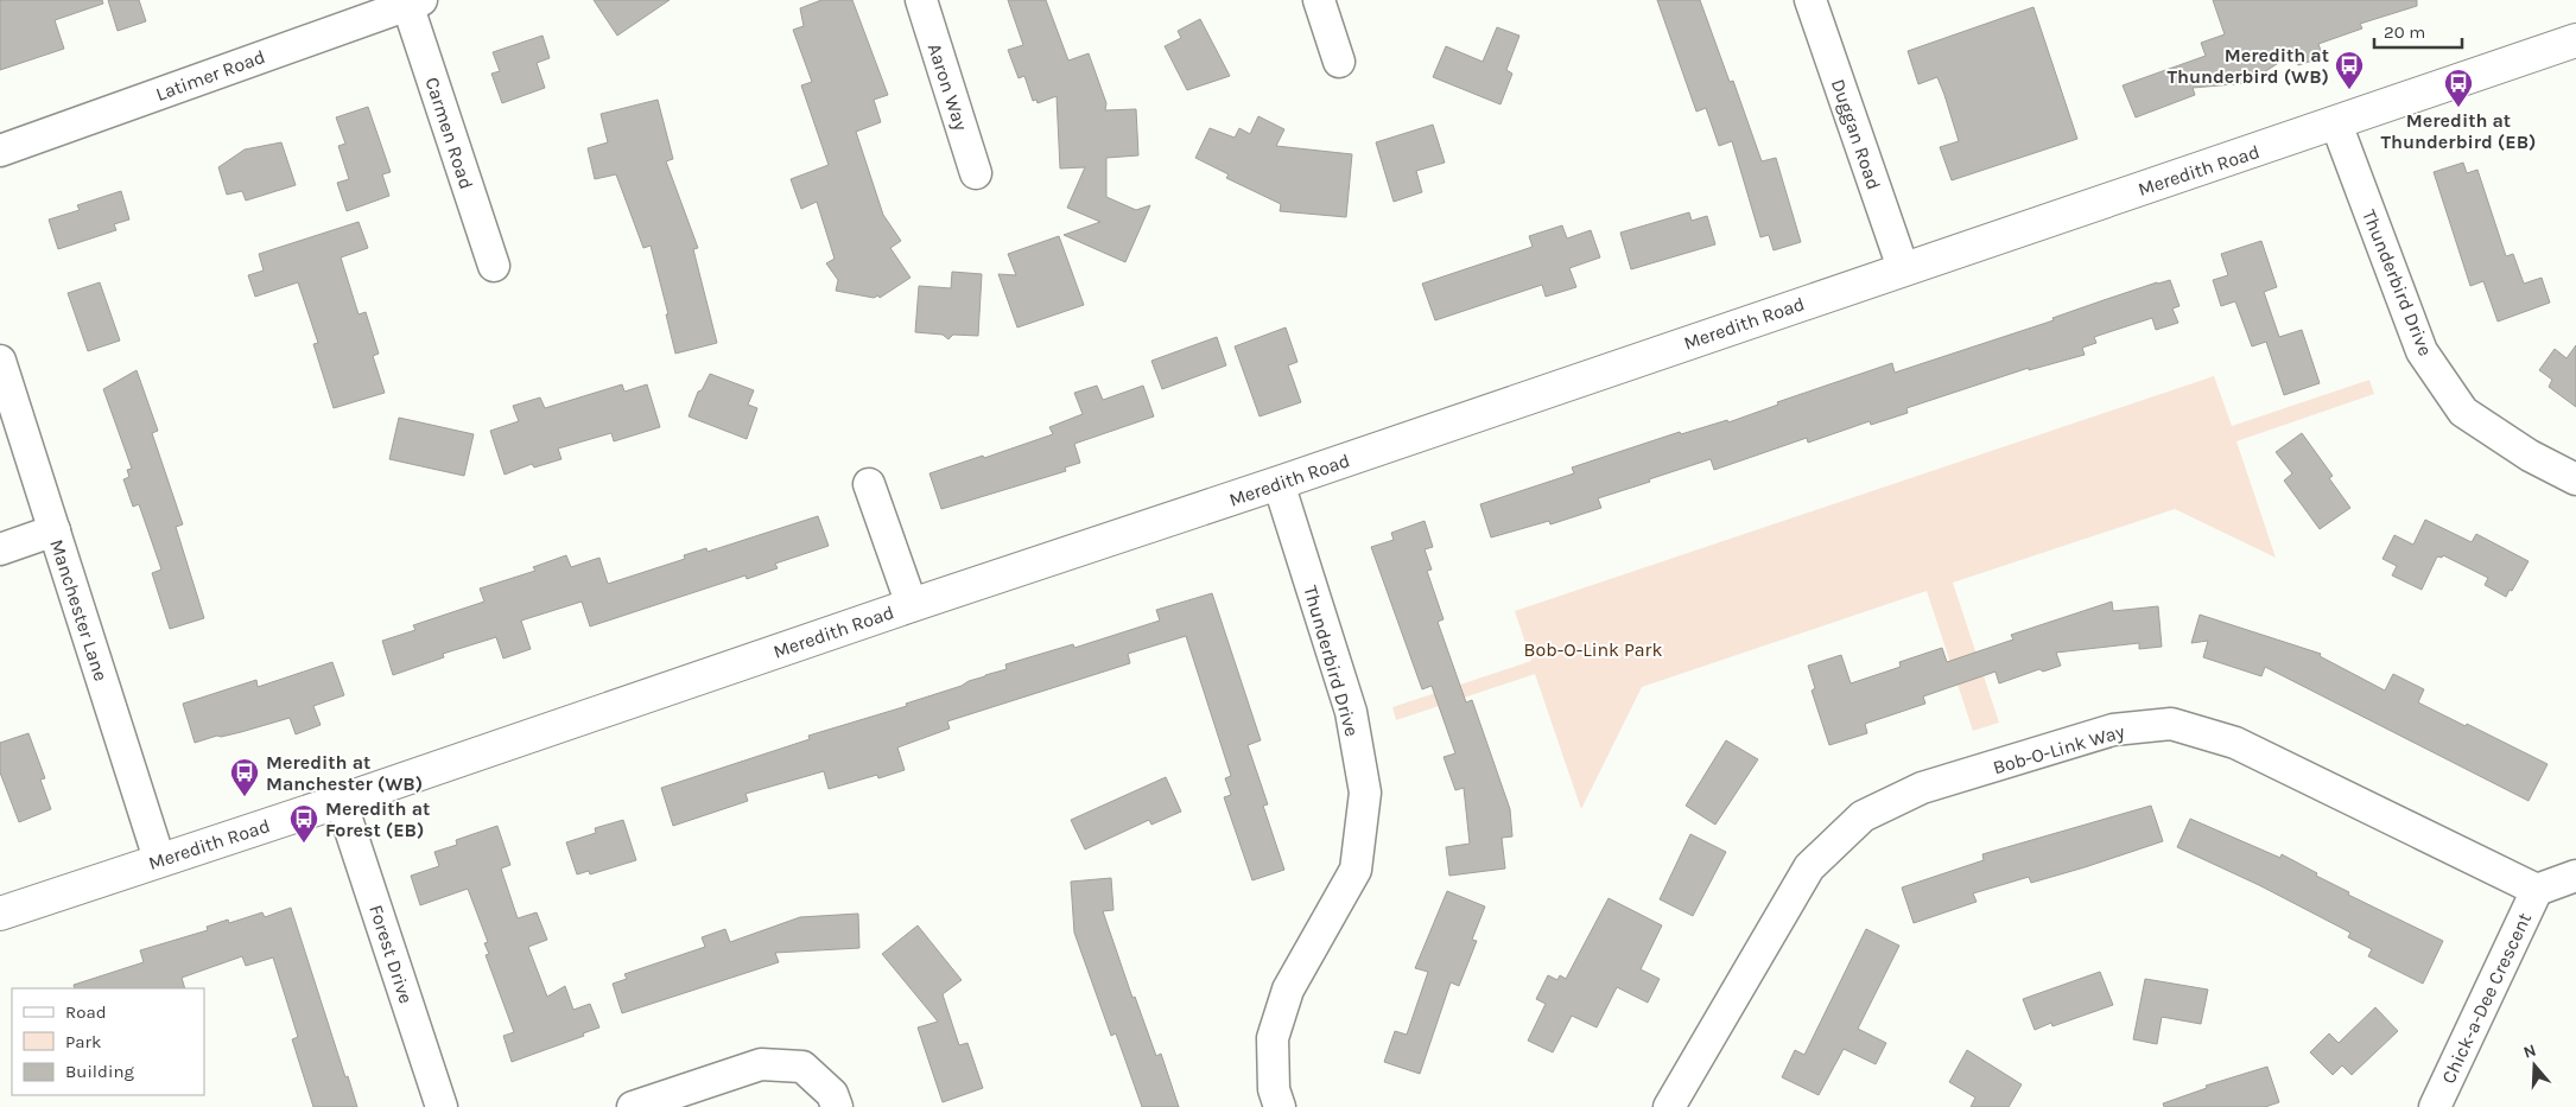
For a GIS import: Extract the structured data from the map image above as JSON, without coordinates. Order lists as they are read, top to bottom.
{
  "streets": {
    "street": [
      "Latimer Road",
      "Aaron Way",
      "Carmen Road",
      "Duggan Road",
      "Meredith Road",
      "Thunderbird Drive",
      "Manchester Lane",
      "Bob-O-Link Way",
      "Forest Drive",
      "Chick-a-Dee Crescent"
    ]
  },
  "crossings": [
    ["Latimer Road", "Carmen Road"],
    ["Duggan Road", "Meredith Road"],
    ["Meredith Road", "Thunderbird Drive"],
    ["Meredith Road", "Manchester Lane"],
    ["Meredith Road", "Forest Drive"],
    ["Bob-O-Link Way", "Chick-a-Dee Crescent"]
  ],
  "parks": ["Bob-O-Link Park"],
  "places": {
    "bus stop": [
      "Meredith at Thunderbird (WB)",
      "Meredith at Thunderbird (EB)",
      "Meredith at Manchester (WB)",
      "Meredith at Forest (EB)"
    ]
  },
  "legend": ["Road", "Park", "Building"],
  "scale_bar": "20 m",
  "north": "top"
}
